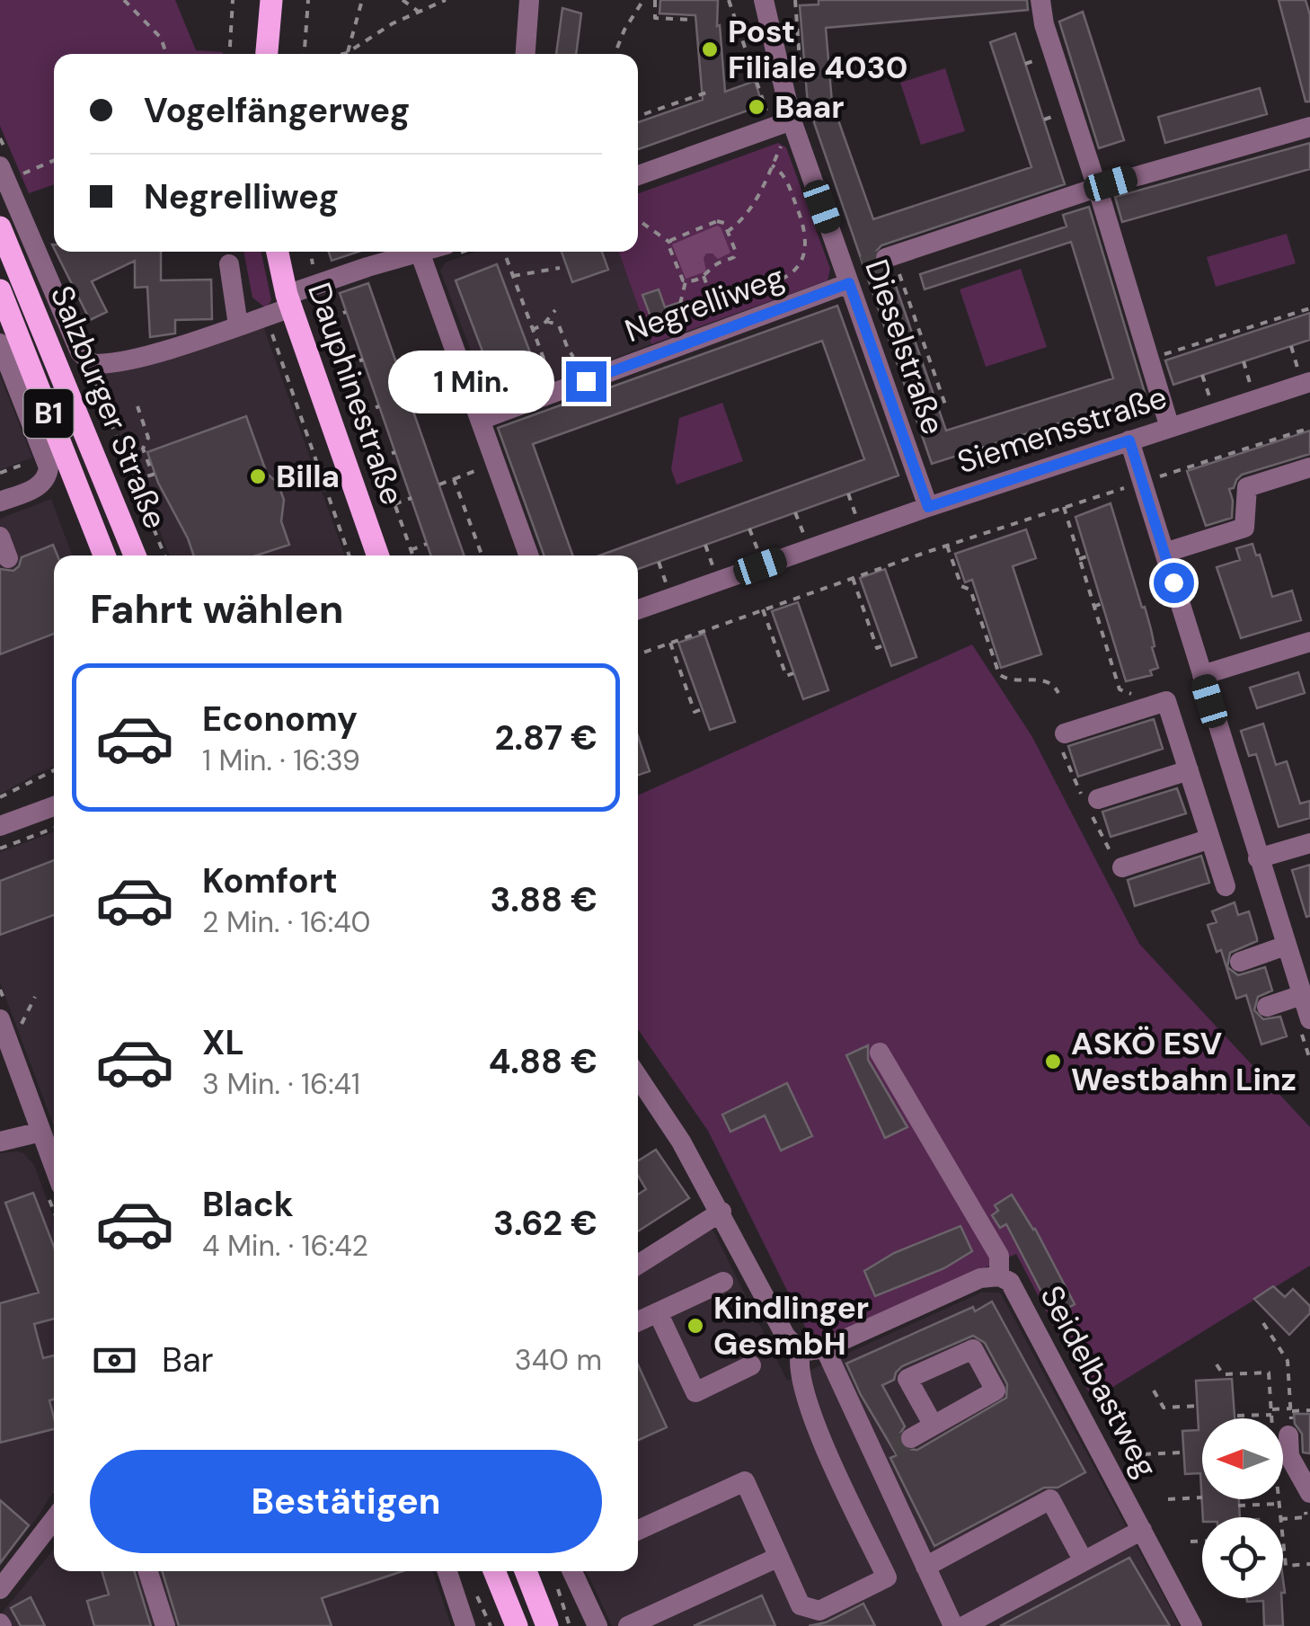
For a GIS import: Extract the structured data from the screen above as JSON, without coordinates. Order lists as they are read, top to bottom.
{
  "streets": {
    "main road": ["Dauphinestraße", "Salzburger Straße", "B1"],
    "street": [
      "Negrelliweg",
      "Dieselstraße",
      "Siemensstraße",
      "Seidelbastweg"
    ]
  },
  "crossings": [
    ["Negrelliweg", "Dieselstraße"],
    ["Dieselstraße", "Siemensstraße"],
    ["Dauphinestraße", "Salzburger Straße"]
  ],
  "places": [
    "Post Filiale 4030",
    "Baar",
    "Billa",
    "ASKÖ ESV Westbahn Linz",
    "Kindlinger GesmbH"
  ],
  "north": "left",
  "page": {
    "banner": ["Vogelfängerweg", "Negrelliweg"],
    "bubble": "1 Min.",
    "heading": "Fahrt wählen",
    "list": [
      {
        "name": "Economy",
        "note": "1 Min. · 16:39",
        "value": "2.87 €"
      },
      {
        "name": "Komfort",
        "note": "2 Min. · 16:40",
        "value": "3.88 €"
      },
      {
        "name": "XL",
        "note": "3 Min. · 16:41",
        "value": "4.88 €"
      },
      {
        "name": "Black",
        "note": "4 Min. · 16:42",
        "value": "3.62 €"
      }
    ],
    "pay": ["Bar", "340 m"],
    "buttons": "Bestätigen"
  }
}
